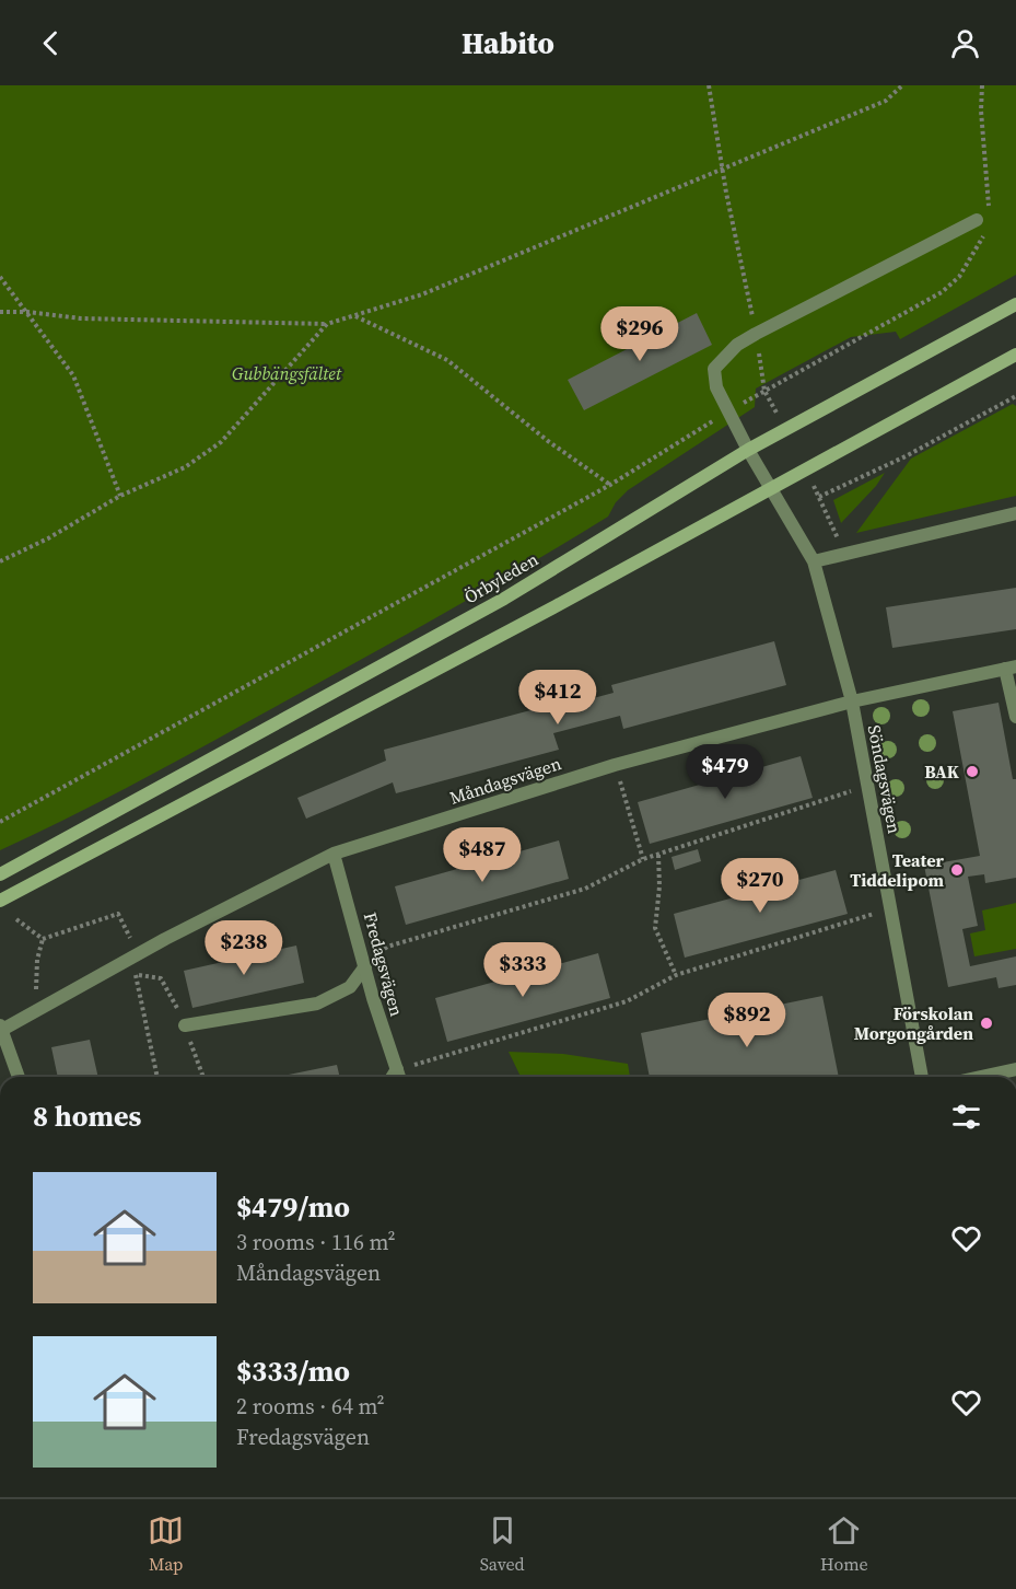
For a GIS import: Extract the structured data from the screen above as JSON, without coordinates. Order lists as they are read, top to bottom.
{
  "streets": {
    "main road": ["Örbyleden"],
    "street": ["Söndagsvägen", "Måndagsvägen", "Fredagsvägen"]
  },
  "crossings": [
    ["Örbyleden", "Söndagsvägen"],
    ["Söndagsvägen", "Måndagsvägen"],
    ["Måndagsvägen", "Fredagsvägen"]
  ],
  "parks": ["Gubbängsfältet"],
  "places": ["BAK", "Teater Tiddelipom", "Förskolan Morgongården"],
  "page": {
    "header": "Habito",
    "price": [
      "$296",
      "$412",
      "$479",
      "$487",
      "$270",
      "$238",
      "$333",
      "$892"
    ],
    "heading": "8 homes",
    "list": [
      {
        "name": "$479/mo",
        "note": "3 rooms · 116 m² · Måndagsvägen"
      },
      {
        "name": "$333/mo",
        "note": "2 rooms · 64 m² · Fredagsvägen"
      }
    ],
    "tabs": ["Map", "Saved", "Home"]
  }
}
